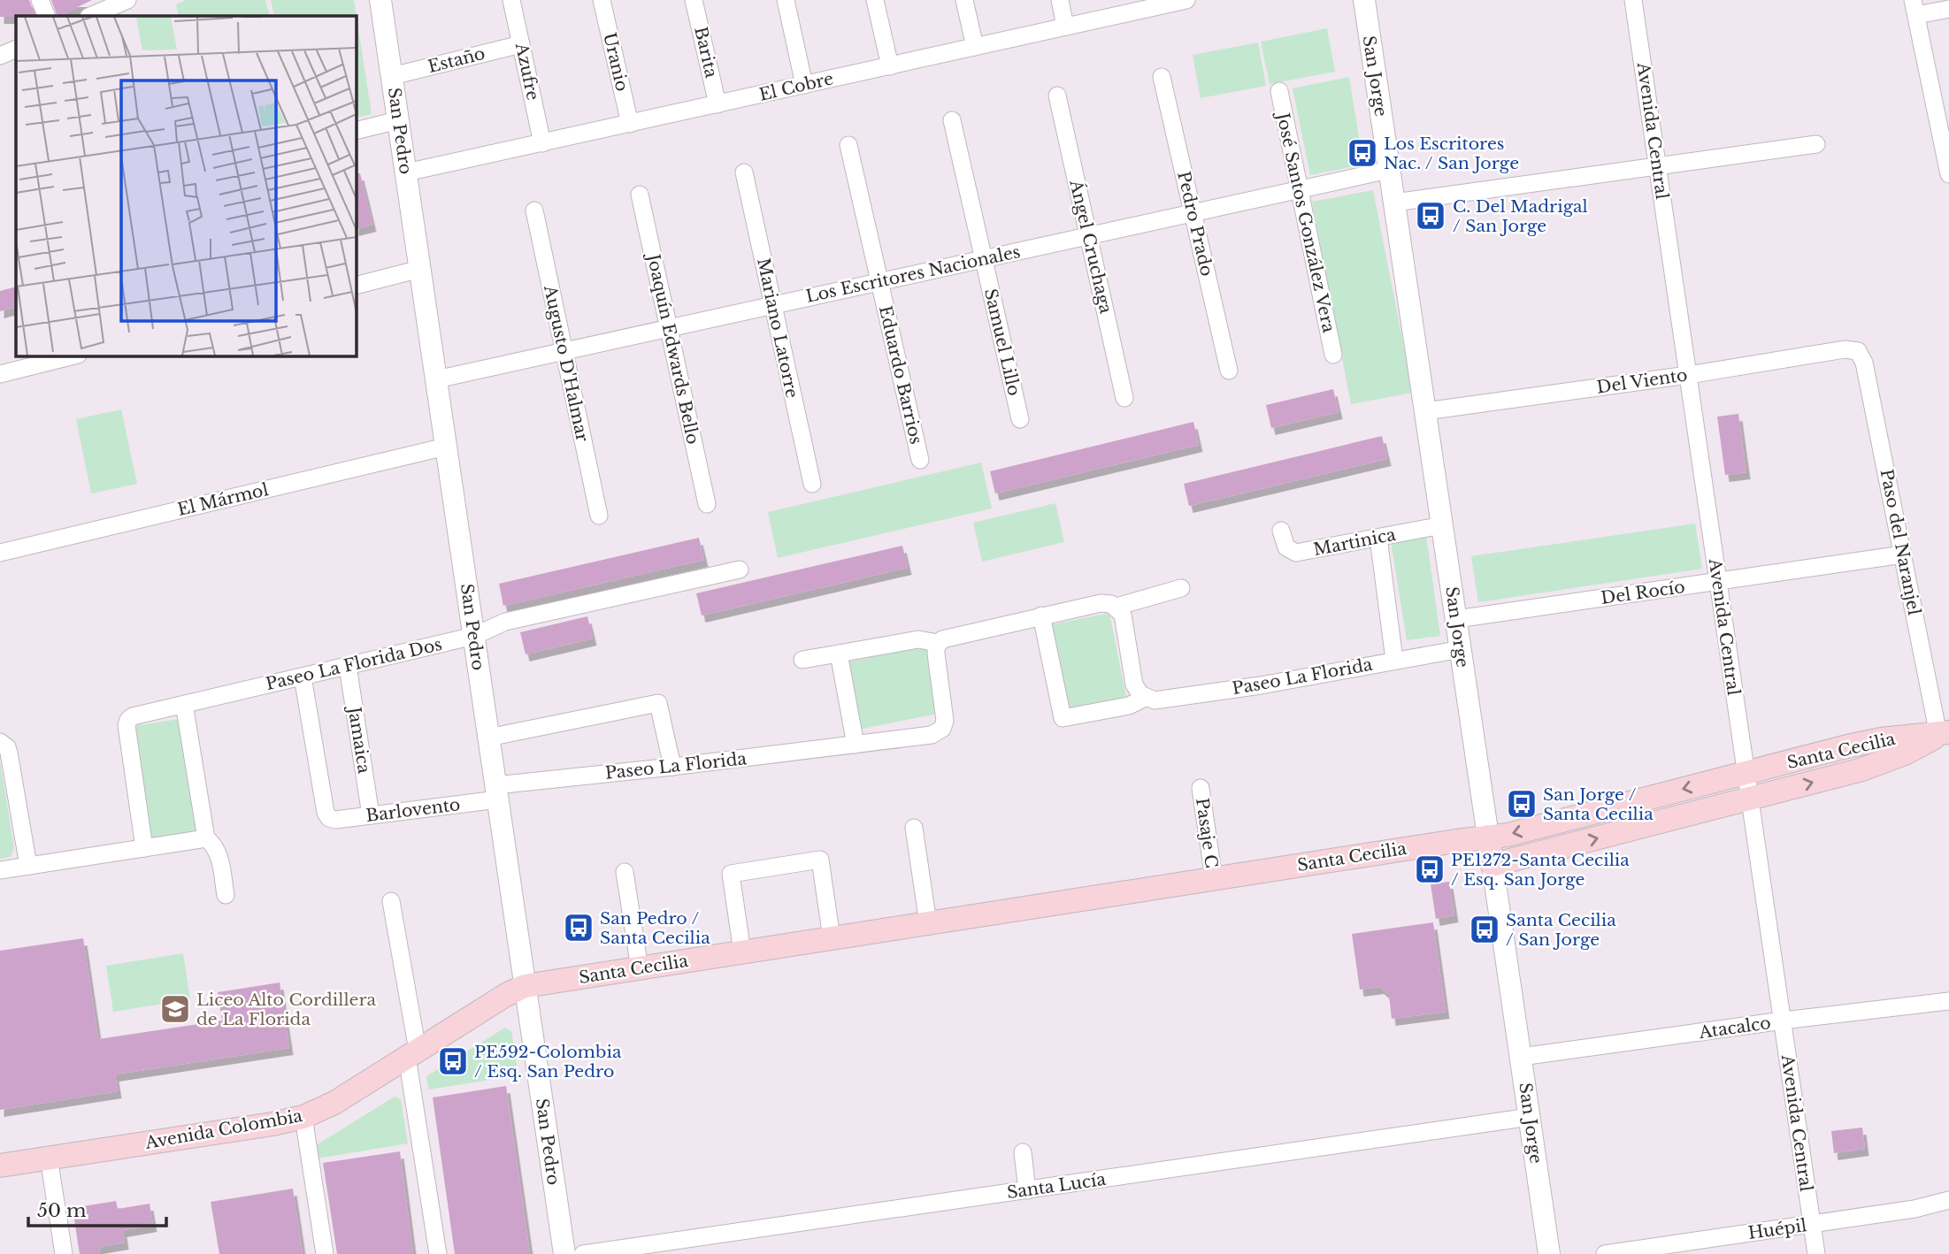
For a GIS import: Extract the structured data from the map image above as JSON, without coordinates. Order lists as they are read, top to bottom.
{
  "streets": {
    "main road": ["San Jorge", "Santa Cecilia", "Avenida Colombia"],
    "street": [
      "Barita",
      "Estaño",
      "Uranio",
      "Azufre",
      "El Cobre",
      "San Pedro",
      "Avenida Central",
      "José Santos González Vera",
      "Pedro Prado",
      "Ángel Cruchaga",
      "Los Escritores Nacionales",
      "Mariano Latorre",
      "Samuel Lillo",
      "Joaquín Edwards Bello",
      "Augusto D'Halmar",
      "Eduardo Barrios",
      "Del Viento",
      "El Mármol",
      "Martinica",
      "Paso del Naranjel",
      "Del Rocío",
      "Paseo La Florida Dos",
      "Paseo La Florida",
      "Jamaica",
      "Barlovento",
      "Pasaje C",
      "Atacalco",
      "Santa Lucía",
      "Huépil"
    ]
  },
  "crossings": [
    ["Barita", "El Cobre"],
    ["Estaño", "Azufre"],
    ["Estaño", "San Pedro"],
    ["Uranio", "El Cobre"],
    ["Azufre", "El Cobre"],
    ["San Jorge", "Los Escritores Nacionales"],
    ["San Jorge", "Del Viento"],
    ["San Jorge", "Martinica"],
    ["San Jorge", "Del Rocío"],
    ["San Jorge", "Paseo La Florida"],
    ["San Jorge", "Santa Cecilia"],
    ["San Jorge", "Atacalco"],
    ["San Jorge", "Santa Lucía"],
    ["El Cobre", "San Pedro"],
    ["San Pedro", "Los Escritores Nacionales"],
    ["San Pedro", "El Mármol"],
    ["San Pedro", "Paseo La Florida Dos"],
    ["San Pedro", "Paseo La Florida"],
    ["San Pedro", "Santa Cecilia"],
    ["San Pedro", "Barlovento"],
    ["San Pedro", "Avenida Colombia"],
    ["Avenida Central", "Del Viento"],
    ["Avenida Central", "Del Rocío"],
    ["Avenida Central", "Santa Cecilia"],
    ["Avenida Central", "Atacalco"],
    ["Avenida Central", "Huépil"],
    ["José Santos González Vera", "Los Escritores Nacionales"],
    ["Pedro Prado", "Los Escritores Nacionales"],
    ["Ángel Cruchaga", "Los Escritores Nacionales"],
    ["Los Escritores Nacionales", "Mariano Latorre"],
    ["Los Escritores Nacionales", "Samuel Lillo"],
    ["Los Escritores Nacionales", "Joaquín Edwards Bello"],
    ["Los Escritores Nacionales", "Augusto D'Halmar"],
    ["Los Escritores Nacionales", "Eduardo Barrios"],
    ["Del Viento", "Paso del Naranjel"],
    ["Paso del Naranjel", "Del Rocío"],
    ["Paso del Naranjel", "Santa Cecilia"],
    ["Paseo La Florida Dos", "Jamaica"],
    ["Paseo La Florida Dos", "Barlovento"],
    ["Paseo La Florida", "Barlovento"],
    ["Jamaica", "Barlovento"],
    ["Santa Cecilia", "Pasaje C"],
    ["Santa Cecilia", "Avenida Colombia"]
  ],
  "places": {
    "bus stop": [
      "Los Escritores Nac. / San Jorge",
      "C. Del Madrigal / San Jorge",
      "San Jorge / Santa Cecilia",
      "PE1272-Santa Cecilia / Esq. San Jorge",
      "San Pedro / Santa Cecilia",
      "Santa Cecilia / San Jorge",
      "PE592-Colombia / Esq. San Pedro"
    ],
    "school or university": ["Liceo Alto Cordillera de La Florida"]
  },
  "scale_bar": "50 m"
}
